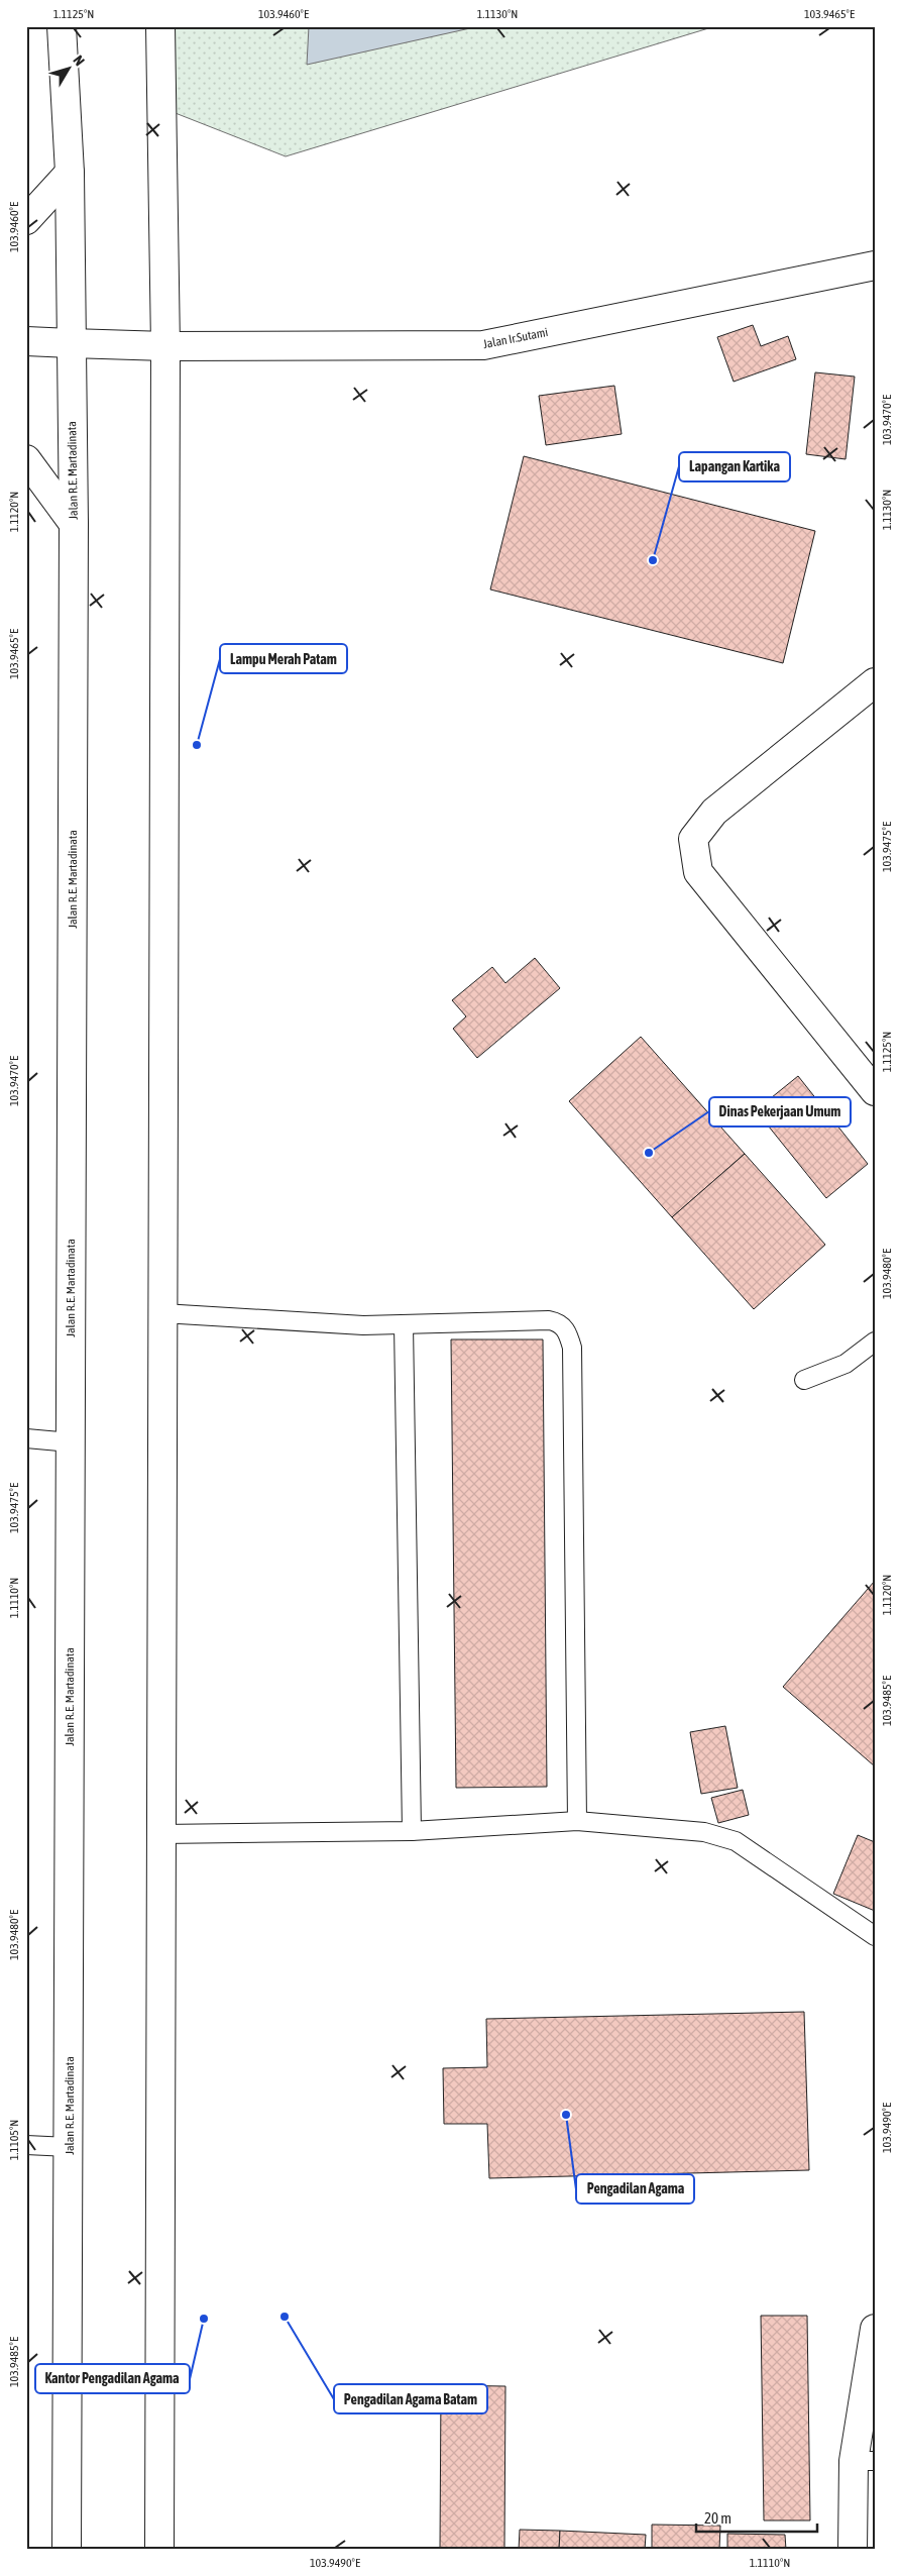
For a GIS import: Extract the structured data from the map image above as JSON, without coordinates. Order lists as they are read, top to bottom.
{
  "streets": {
    "main road": ["Jalan Ir.Sutami", "Jalan R.E. Martadinata"]
  },
  "crossings": [
    ["Jalan Ir.Sutami", "Jalan R.E. Martadinata"]
  ],
  "places": [
    "Lapangan Kartika",
    "Lampu Merah Patam",
    "Dinas Pekerjaan Umum",
    "Pengadilan Agama",
    "Pengadilan Agama Batam",
    "Kantor Pengadilan Agama"
  ],
  "scale_bar": "20 m",
  "north": "top right",
  "coordinates": [
    "1.1125°N",
    "103.9460°E",
    "1.1130°N",
    "103.9465°E",
    "103.9470°E",
    "1.1120°N",
    "103.9475°E",
    "103.9480°E",
    "1.1110°N",
    "103.9485°E",
    "103.9490°E",
    "1.1105°N"
  ]
}
